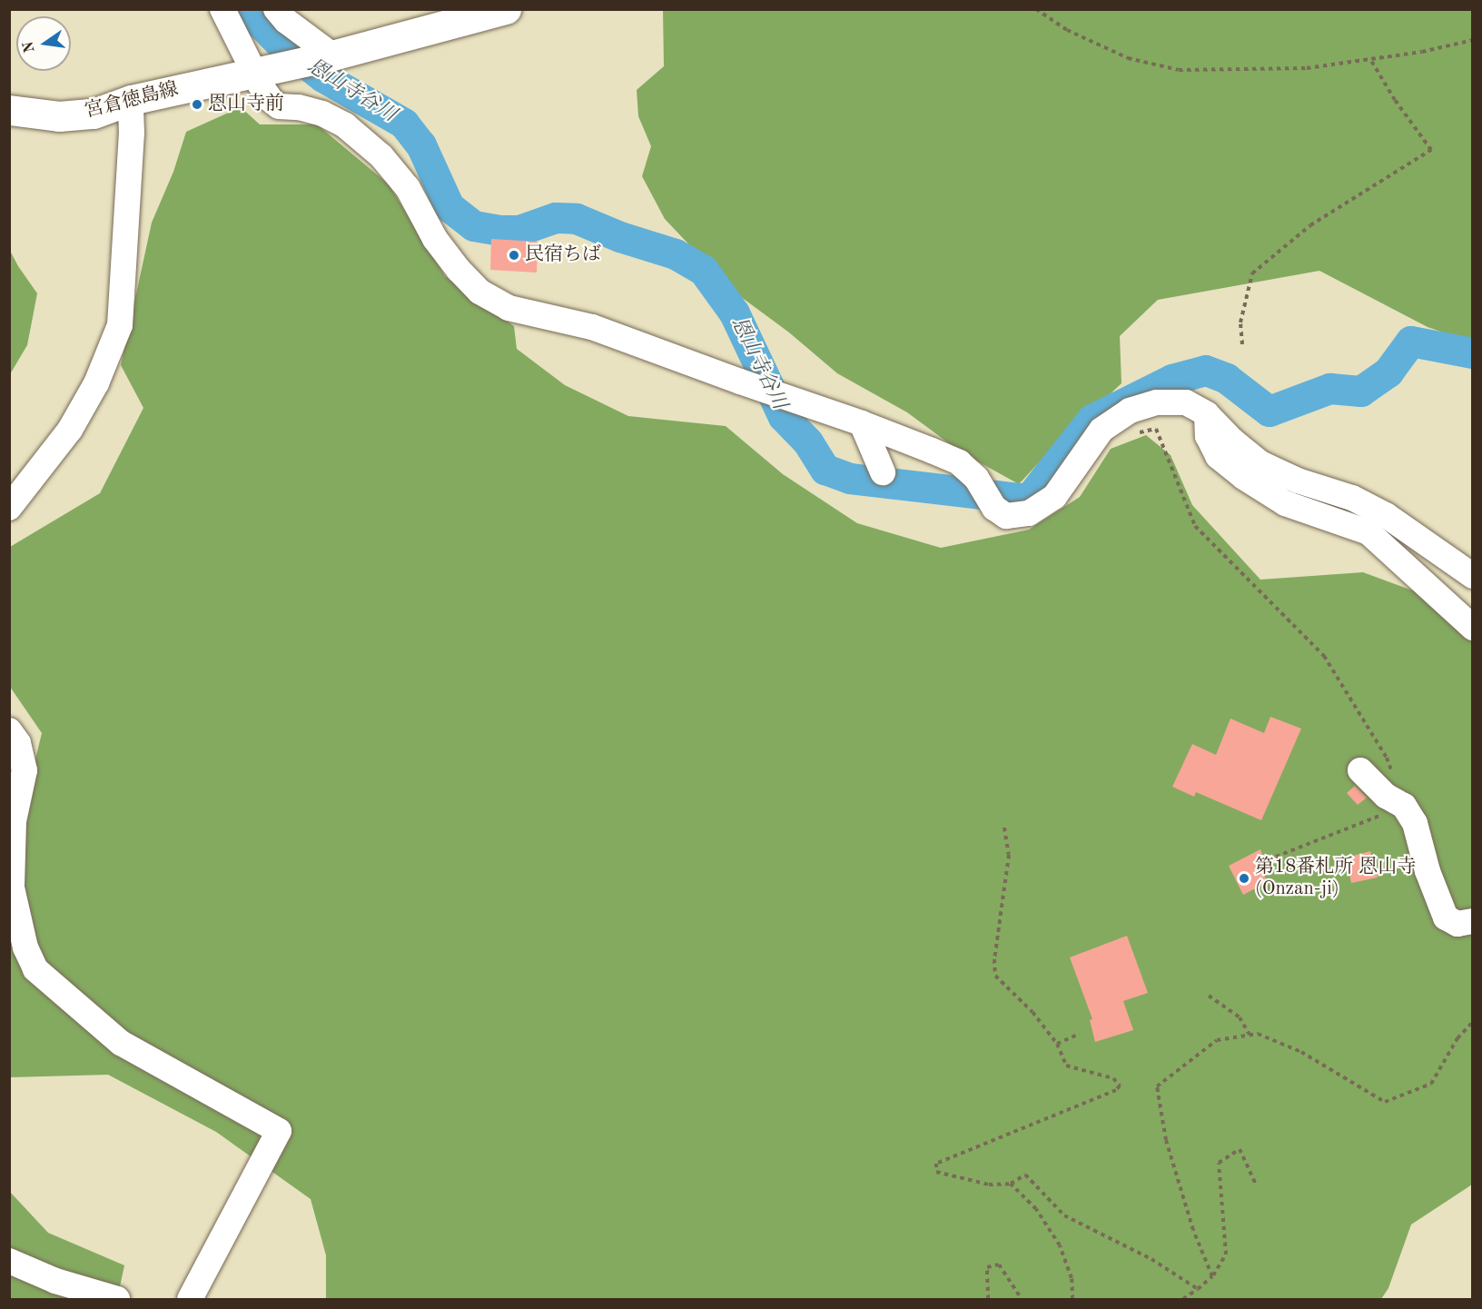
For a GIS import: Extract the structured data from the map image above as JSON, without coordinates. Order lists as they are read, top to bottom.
{
  "streets": {
    "main road": ["宮倉徳島線"]
  },
  "water": ["恩山寺谷川"],
  "places": ["恩山寺前", "民宿ちば", "第18番札所 恩山寺 (Onzan-ji)"],
  "north": "left"
}
